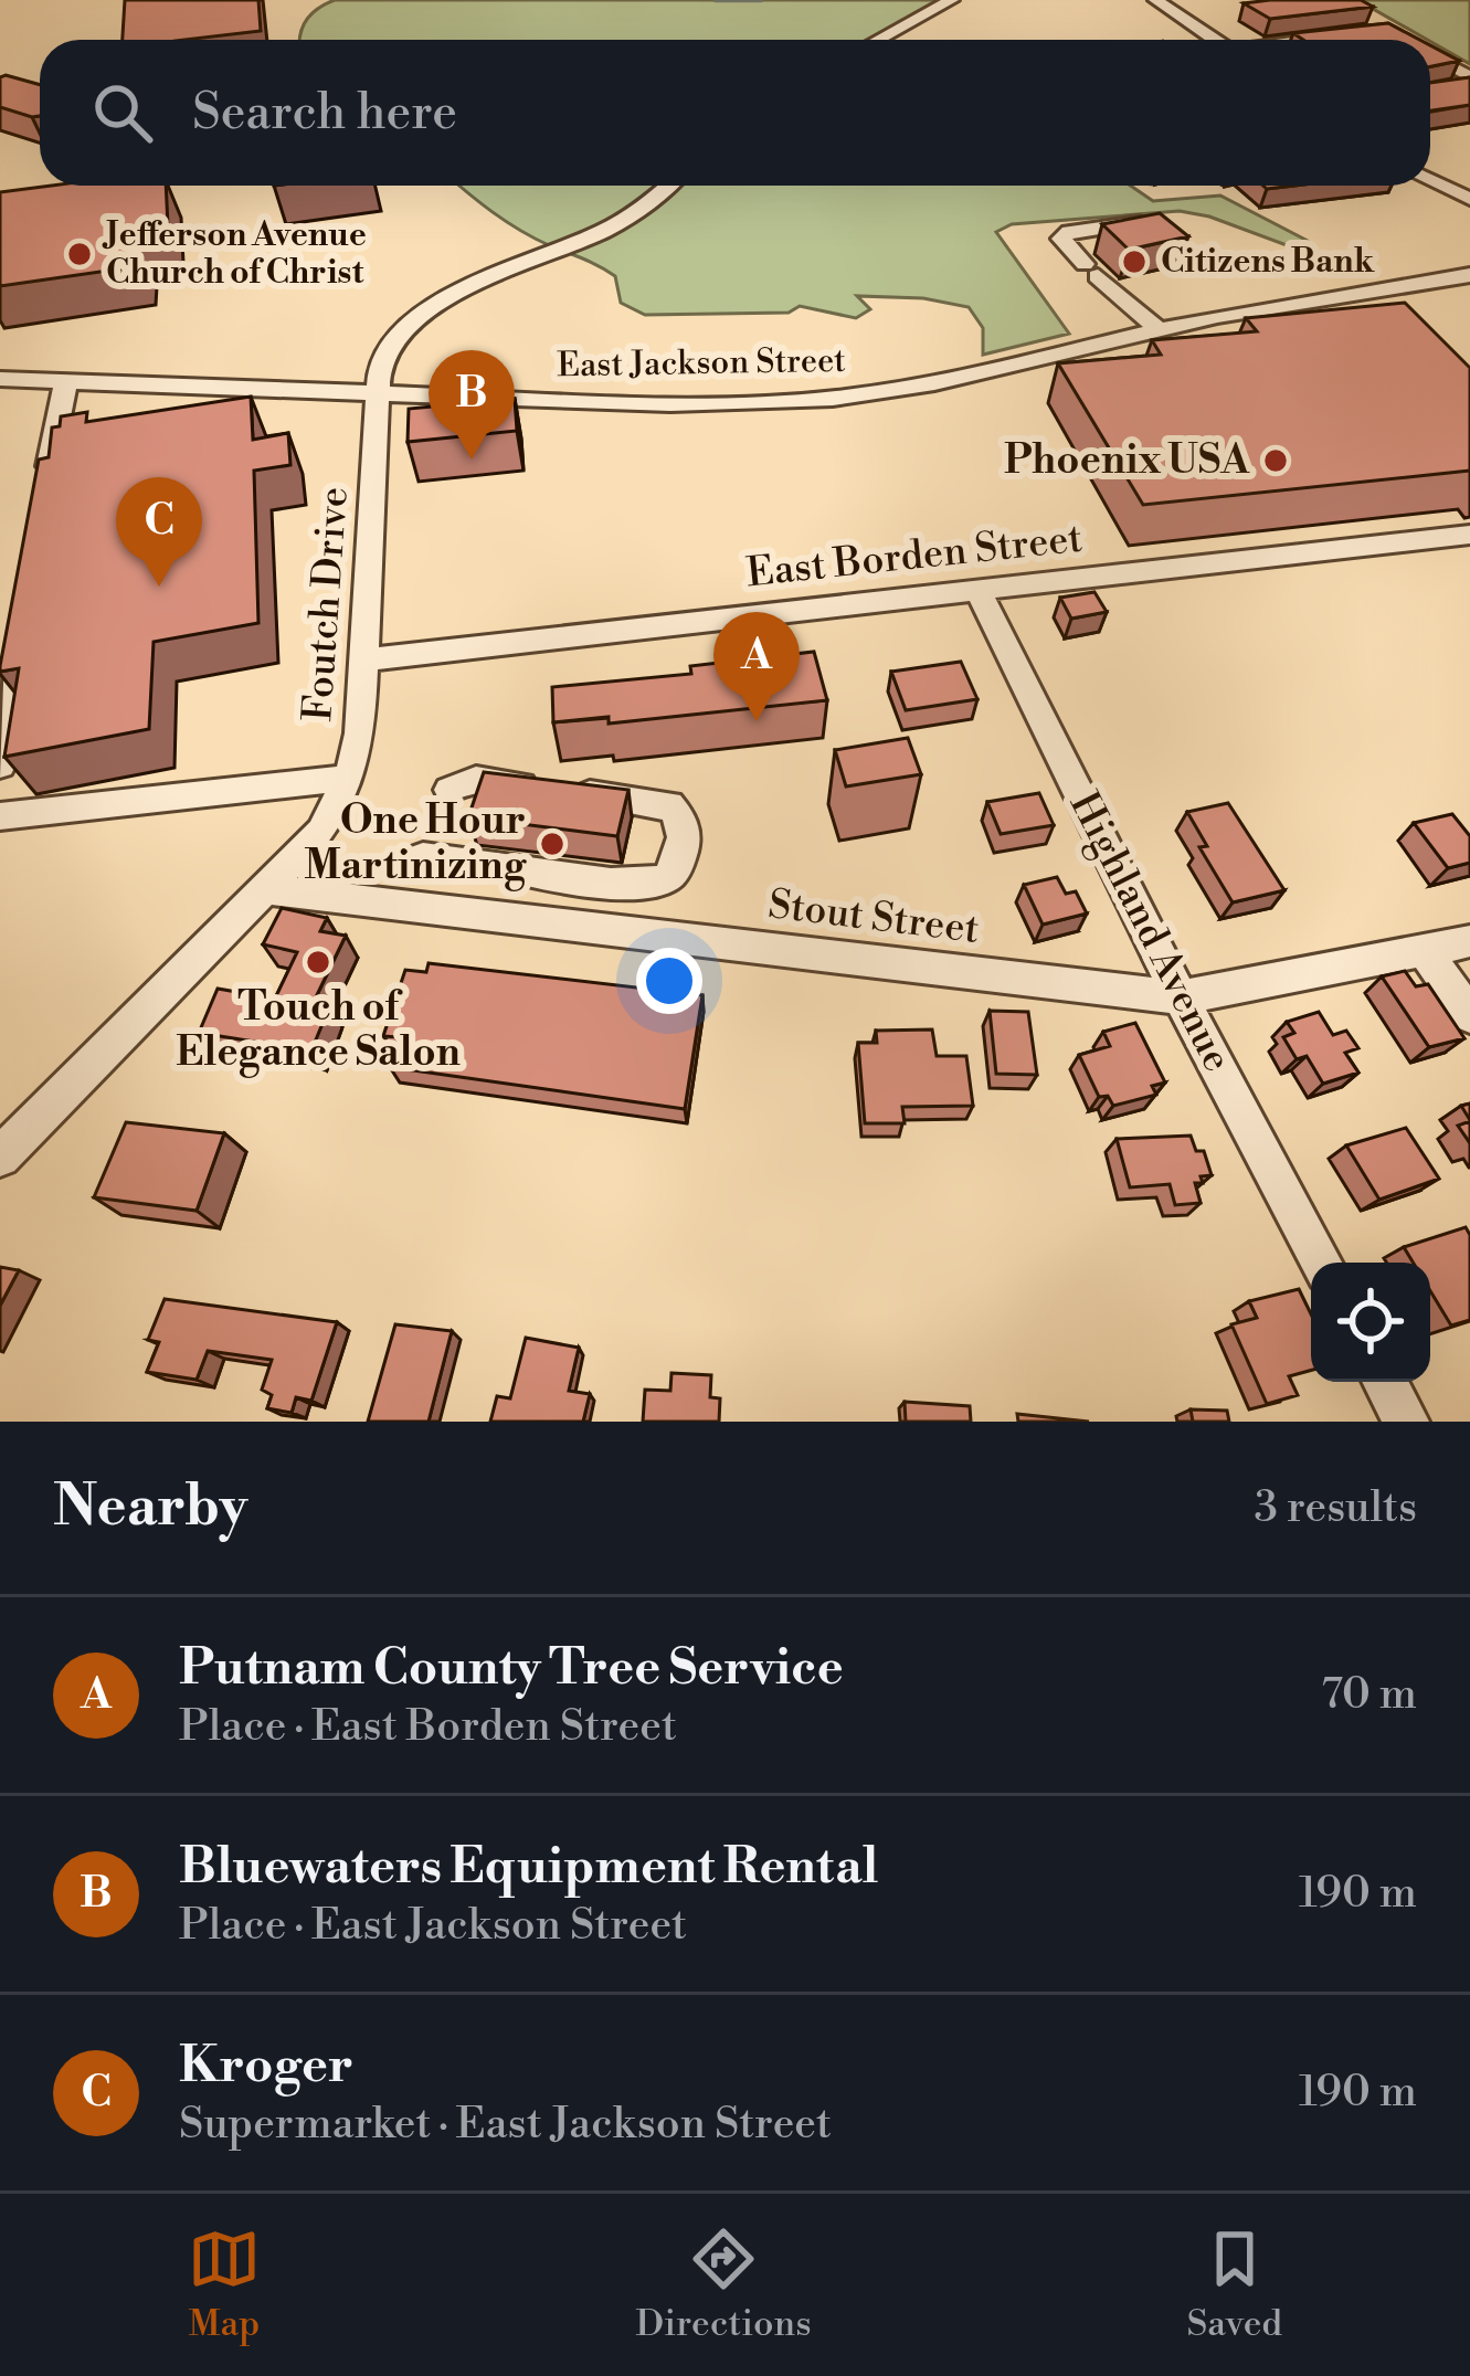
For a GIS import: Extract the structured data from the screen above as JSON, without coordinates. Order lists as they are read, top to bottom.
{
  "streets": {
    "street": [
      "East Jackson Street",
      "East Borden Street",
      "Foutch Drive",
      "Stout Street",
      "Highland Avenue"
    ]
  },
  "crossings": [
    ["East Jackson Street", "Foutch Drive"],
    ["East Borden Street", "Foutch Drive"],
    ["East Borden Street", "Highland Avenue"],
    ["Foutch Drive", "Stout Street"],
    ["Stout Street", "Highland Avenue"]
  ],
  "places": [
    "Jefferson Avenue Church of Christ",
    "Citizens Bank",
    "Phoenix USA",
    "One Hour Martinizing",
    "Touch of Elegance Salon"
  ],
  "page": {
    "search": "Search here",
    "pins": ["B", "C", "A"],
    "heading": ["Nearby", "3 results"],
    "list": [
      {
        "mark": "A",
        "name": "Putnam County Tree Service",
        "note": "Place · East Borden Street",
        "value": "70 m"
      },
      {
        "mark": "B",
        "name": "Bluewaters Equipment Rental",
        "note": "Place · East Jackson Street",
        "value": "190 m"
      },
      {
        "mark": "C",
        "name": "Kroger",
        "note": "Supermarket · East Jackson Street",
        "value": "190 m"
      }
    ],
    "nav": ["Map", "Directions", "Saved"]
  }
}
